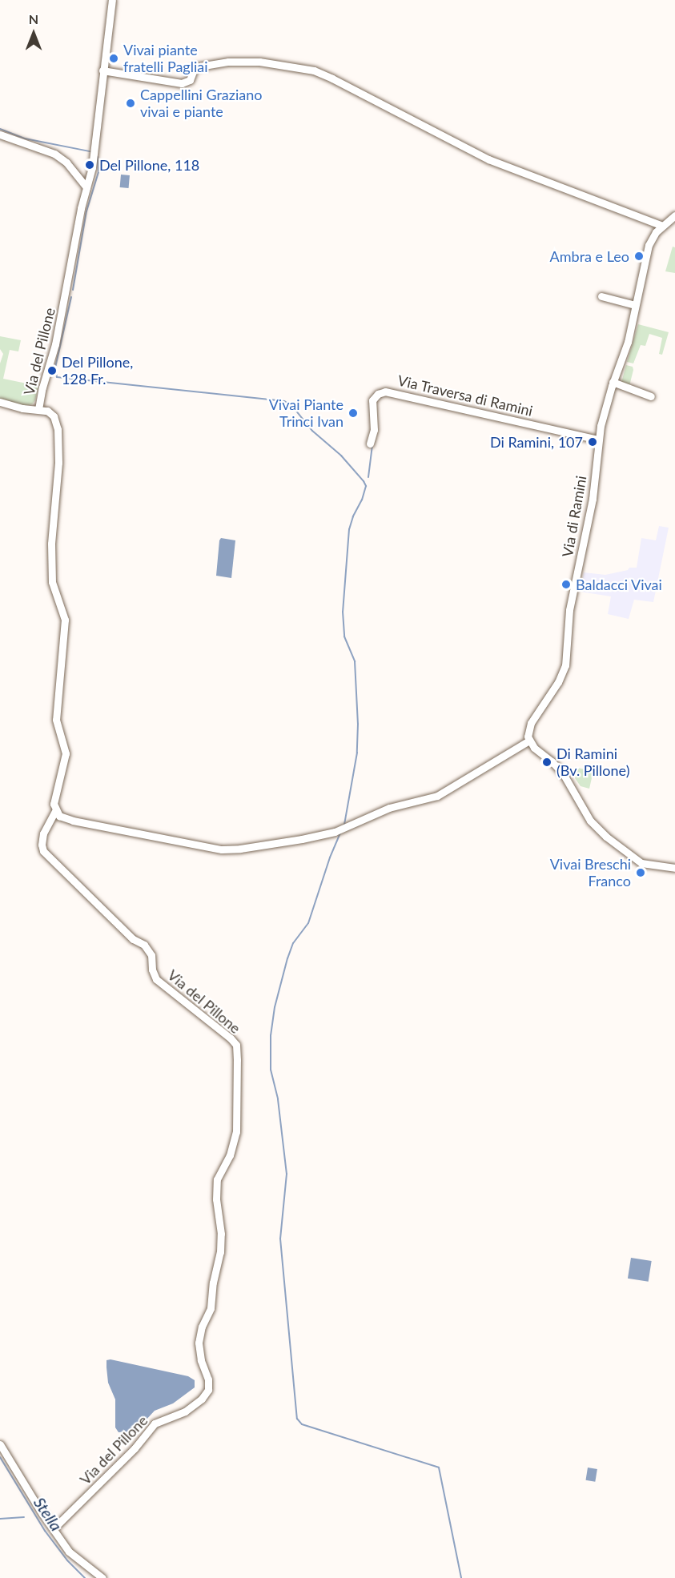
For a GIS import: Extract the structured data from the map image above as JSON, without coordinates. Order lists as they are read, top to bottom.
{
  "streets": {
    "street": ["Via del Pillone", "Via Traversa di Ramini", "Via di Ramini"]
  },
  "crossings": [
    ["Via Traversa di Ramini", "Via di Ramini"]
  ],
  "water": ["Stella"],
  "places": [
    "Vivai piante fratelli Pagliai",
    "Cappellini Graziano vivai e piante",
    "Del Pillone, 118",
    "Ambra e Leo",
    "Del Pillone, 128 Fr.",
    "Vivai Piante Trinci Ivan",
    "Di Ramini, 107",
    "Baldacci Vivai",
    "Di Ramini (Bv. Pillone)",
    "Vivai Breschi Franco"
  ],
  "north": "top"
}
